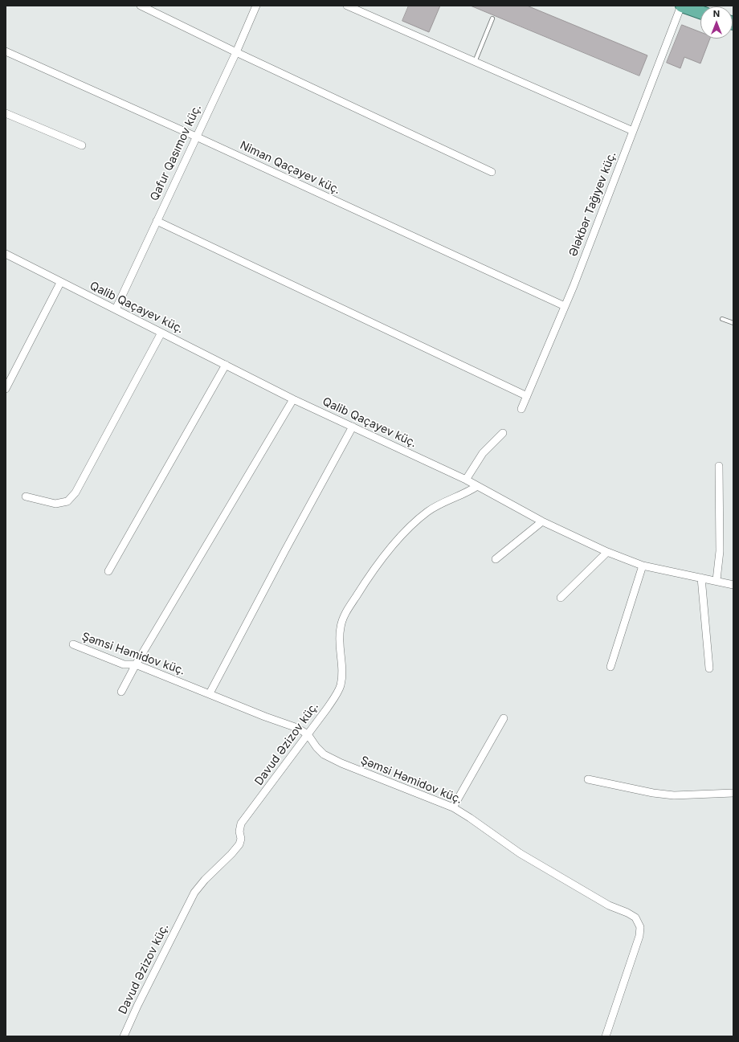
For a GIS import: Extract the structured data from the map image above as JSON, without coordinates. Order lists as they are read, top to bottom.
{
  "streets": {
    "street": [
      "Qafur Qasımov küç.",
      "Niman Qaçayev küç.",
      "Ələkbər Tağıyev küç.",
      "Qalib Qaçayev küç.",
      "Şəmsi Həmidov küç.",
      "Davud Əzizov küç."
    ]
  },
  "crossings": [
    ["Qafur Qasımov küç.", "Niman Qaçayev küç."],
    ["Qafur Qasımov küç.", "Qalib Qaçayev küç."],
    ["Niman Qaçayev küç.", "Ələkbər Tağıyev küç."],
    ["Qalib Qaçayev küç.", "Davud Əzizov küç."],
    ["Şəmsi Həmidov küç.", "Davud Əzizov küç."]
  ],
  "north": "top"
}
